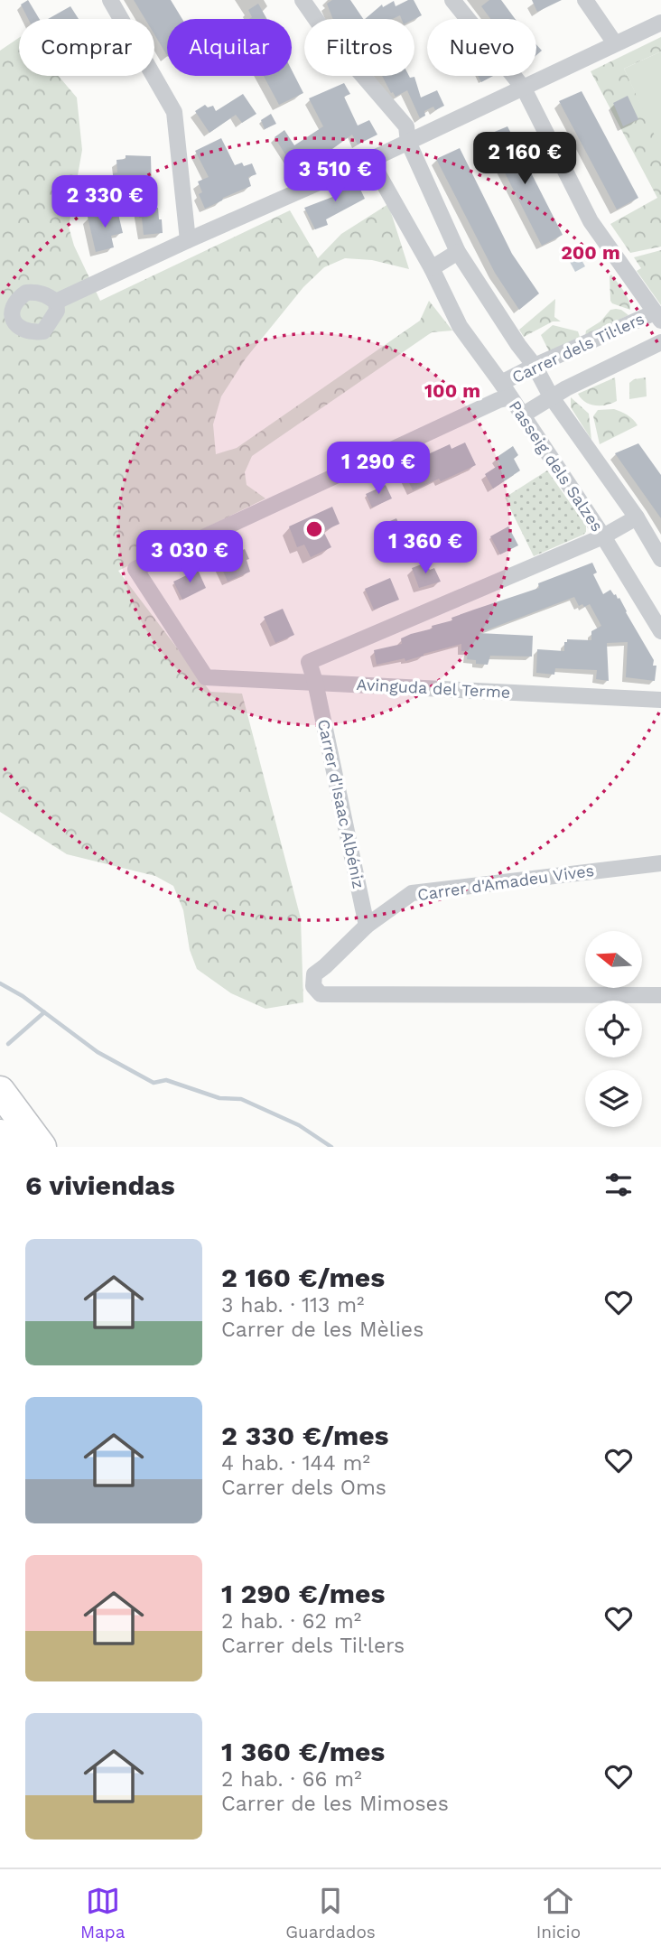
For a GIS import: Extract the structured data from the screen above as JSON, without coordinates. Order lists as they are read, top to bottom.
{
  "streets": {
    "street": [
      "Carrer dels Til·lers",
      "Passeig dels Salzes",
      "Avinguda del Terme",
      "Carrer d'Isaac Albéniz",
      "Carrer d'Amadeu Vives"
    ]
  },
  "crossings": [
    ["Carrer dels Til·lers", "Passeig dels Salzes"],
    ["Carrer dels Til·lers", "Avinguda del Terme"],
    ["Avinguda del Terme", "Carrer d'Isaac Albéniz"],
    ["Carrer d'Isaac Albéniz", "Carrer d'Amadeu Vives"]
  ],
  "north": "left",
  "page": {
    "chip": [
      "Comprar",
      "Alquilar",
      "Filtros",
      "Nuevo"
    ],
    "price": [
      "2 160 €",
      "3 510 €",
      "2 330 €",
      "1 290 €",
      "1 360 €",
      "3 030 €"
    ],
    "heading": "6 viviendas",
    "list": [
      {
        "name": "2 160 €/mes",
        "note": "3 hab. · 113 m² · Carrer de les Mèlies"
      },
      {
        "name": "2 330 €/mes",
        "note": "4 hab. · 144 m² · Carrer dels Oms"
      },
      {
        "name": "1 290 €/mes",
        "note": "2 hab. · 62 m² · Carrer dels Til·lers"
      },
      {
        "name": "1 360 €/mes",
        "note": "2 hab. · 66 m² · Carrer de les Mimoses"
      }
    ],
    "tabs": ["Mapa", "Guardados", "Inicio"]
  },
  "rings": ["200 m", "100 m"]
}
